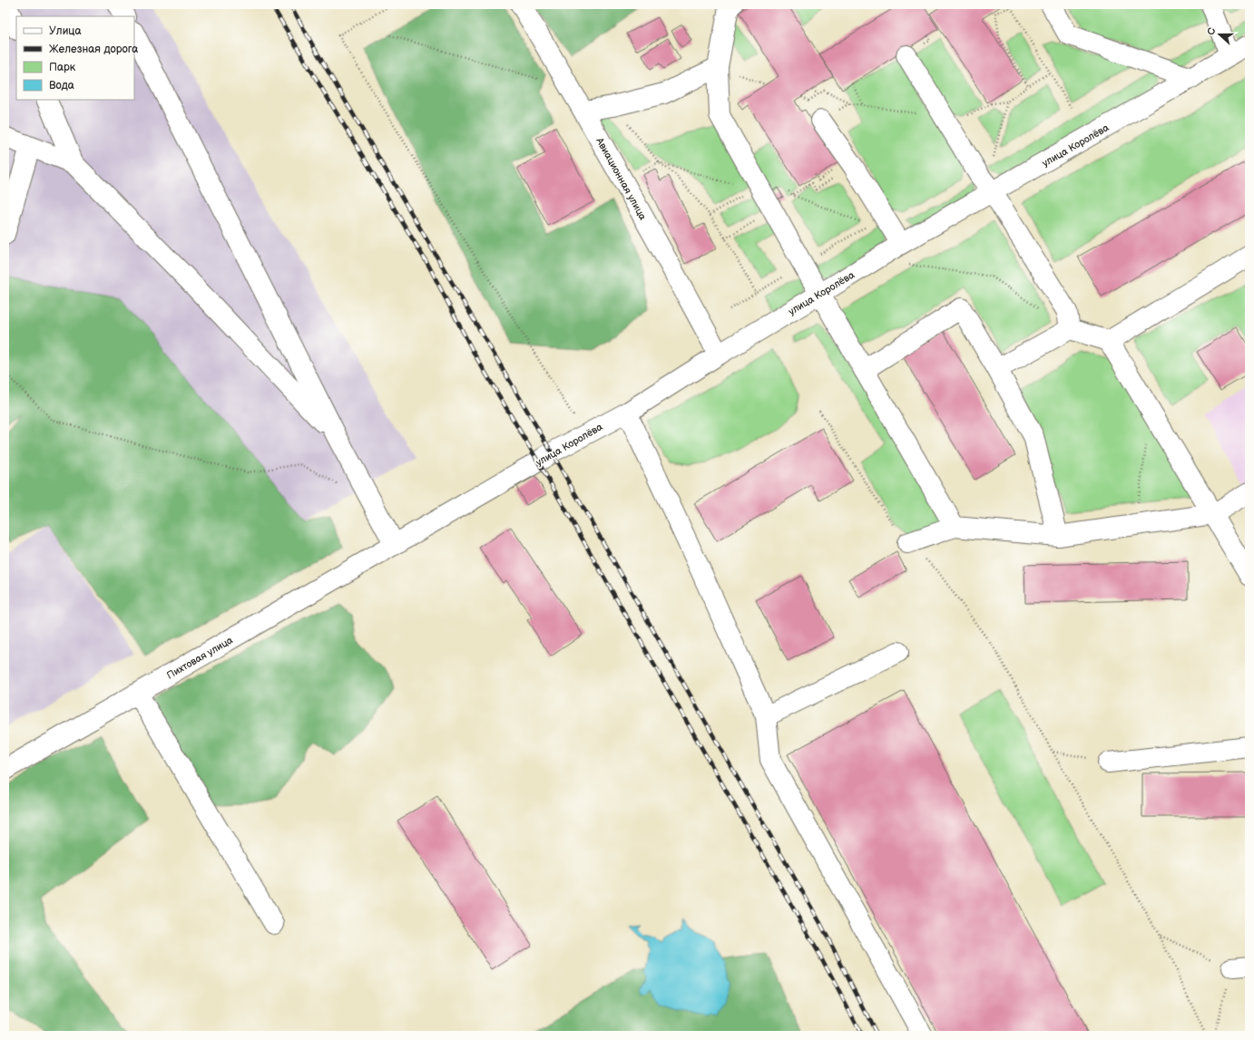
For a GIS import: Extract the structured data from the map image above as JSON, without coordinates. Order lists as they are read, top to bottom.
{
  "streets": {
    "street": ["улица Королёва", "Авиационная улица", "Пихтовая улица"]
  },
  "crossings": [
    ["улица Королёва", "Авиационная улица"],
    ["улица Королёва", "Пихтовая улица"]
  ],
  "legend": [
    "Улица",
    "Железная дорога",
    "Парк",
    "Вода"
  ],
  "north": "left"
}
